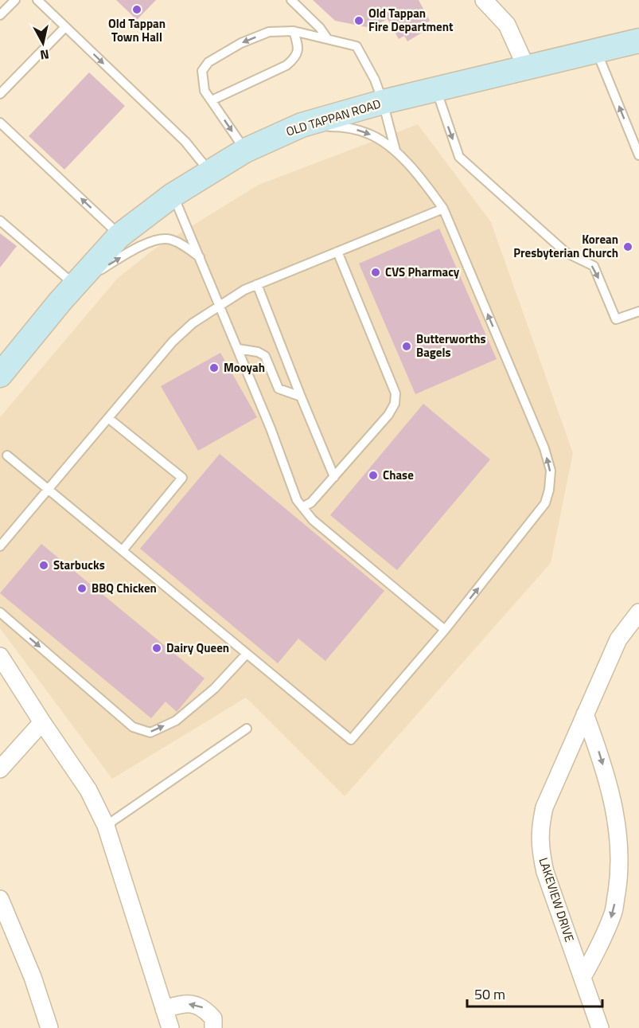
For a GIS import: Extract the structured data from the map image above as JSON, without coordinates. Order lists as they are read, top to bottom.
{
  "streets": {
    "main road": ["OLD TAPPAN ROAD"],
    "street": ["LAKEVIEW DRIVE"]
  },
  "places": [
    "Old Tappan Town Hall",
    "Old Tappan Fire Department",
    "Korean Presbyterian Church",
    "CVS Pharmacy",
    "Butterworths Bagels",
    "Mooyah",
    "Chase",
    "Starbucks",
    "BBQ Chicken",
    "Dairy Queen"
  ],
  "scale_bar": "50 m",
  "north": "bottom"
}
